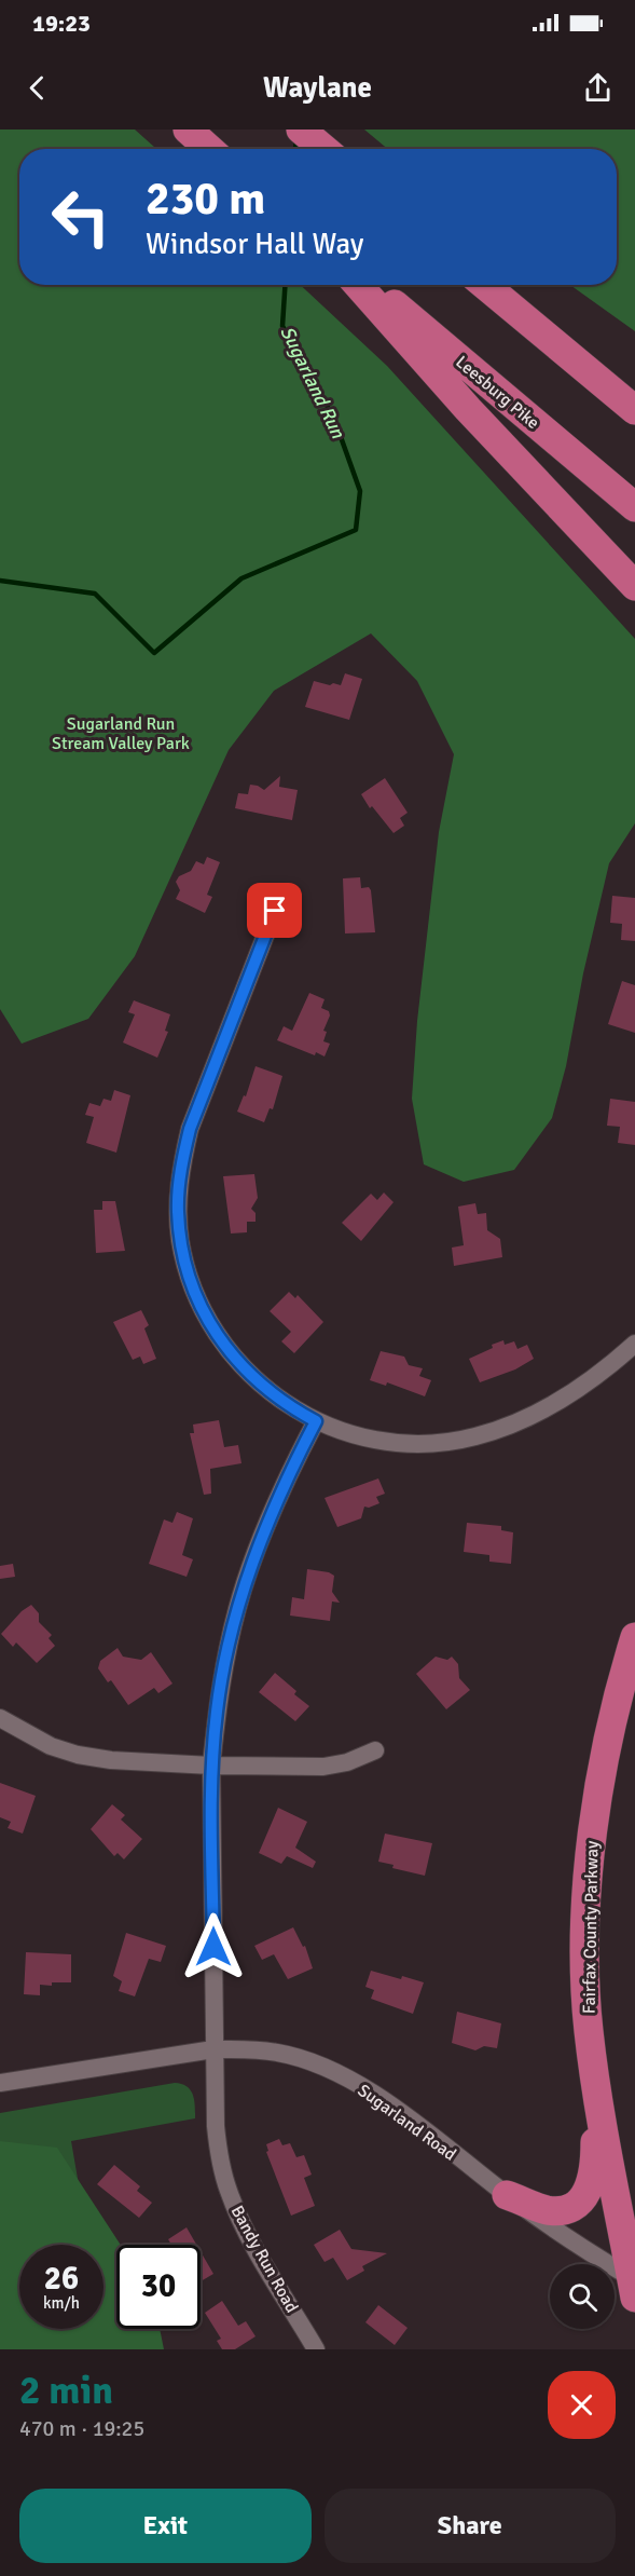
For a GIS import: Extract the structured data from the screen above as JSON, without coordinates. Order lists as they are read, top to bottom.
{
  "streets": {
    "highway": ["Leesburg Pike", "Fairfax County Parkway"],
    "street": ["Sugarland Road", "Bandy Run Road"]
  },
  "crossings": [
    ["Fairfax County Parkway", "Sugarland Road"],
    ["Sugarland Road", "Bandy Run Road"]
  ],
  "water": ["Sugarland Run"],
  "parks": ["Sugarland Run Stream Valley Park"],
  "page": {
    "status": "19:23",
    "header": "Waylane",
    "turn": ["230 m", "Windsor Hall Way"],
    "speed": "26 km/h",
    "limit": "30",
    "heading": ["2 min", "470 m · 19:25"],
    "buttons": ["Exit", "Share"]
  }
}
